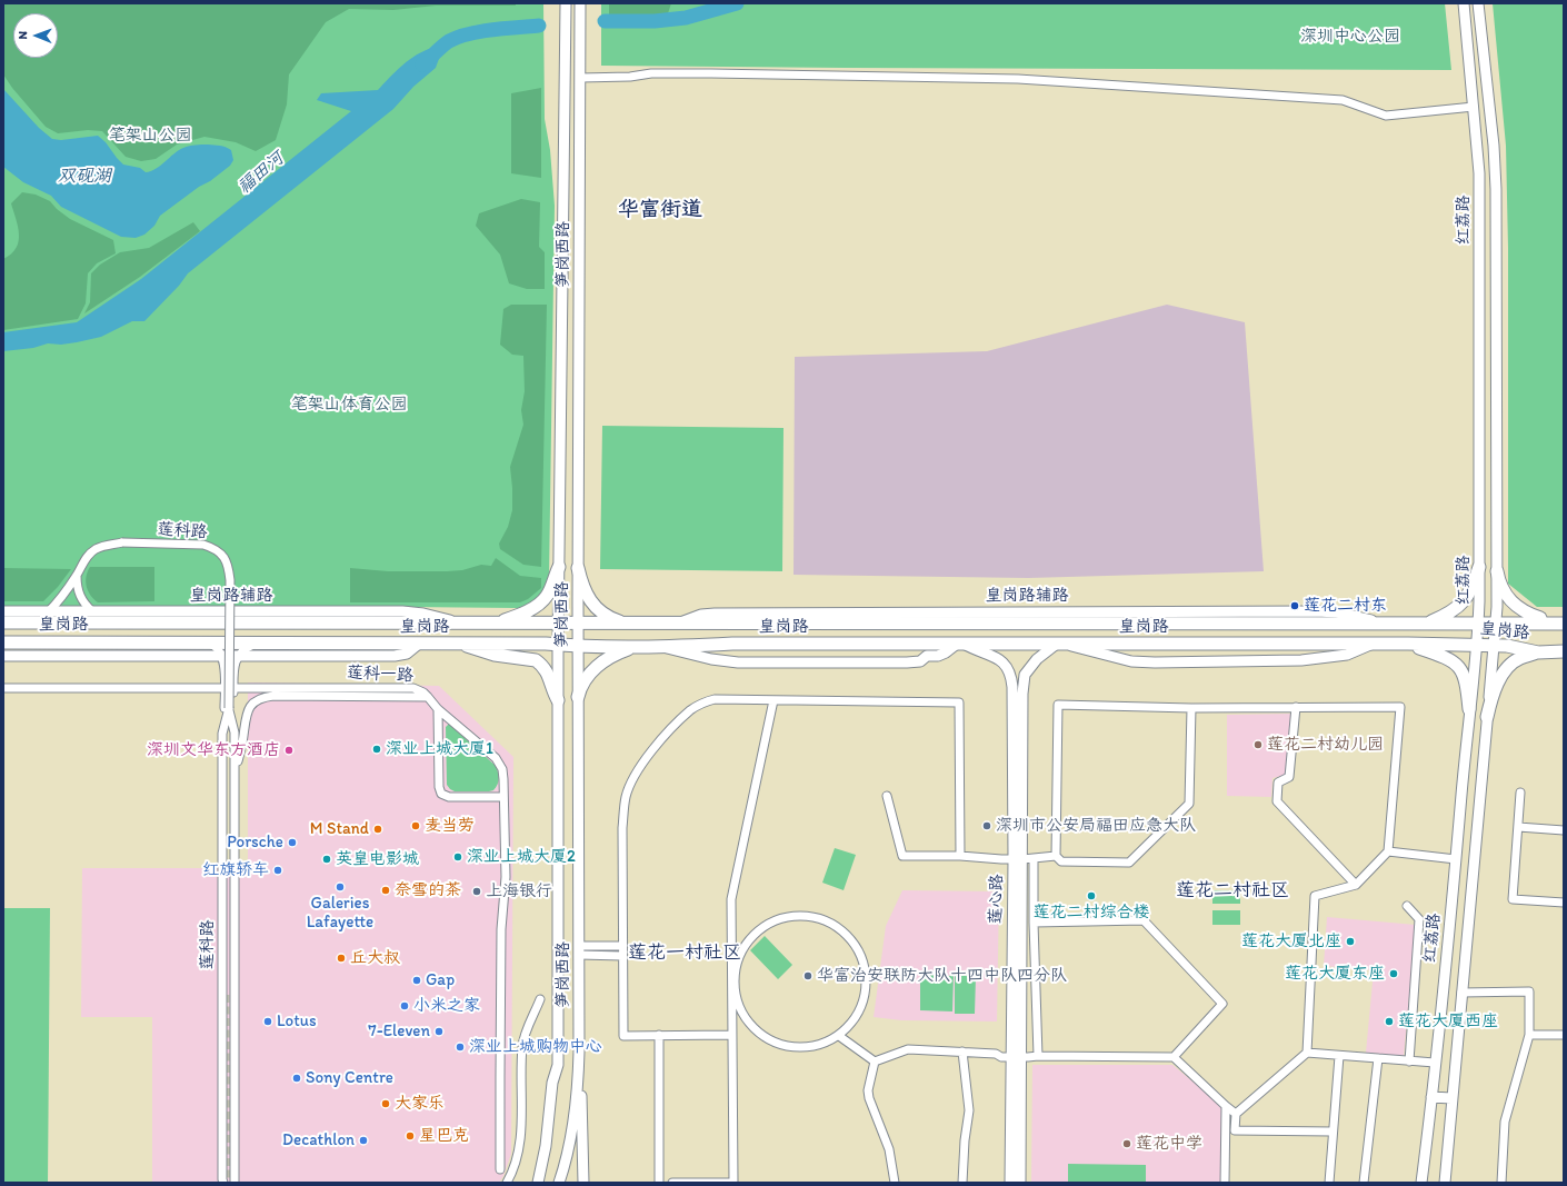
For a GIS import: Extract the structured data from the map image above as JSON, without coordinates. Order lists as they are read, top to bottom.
{
  "streets": {
    "highway": ["皇岗路"],
    "main road": [
      "红荔路",
      "笋岗西路",
      "皇岗路辅路",
      "莲心路"
    ],
    "street": ["莲科路", "莲科一路"]
  },
  "crossings": [
    ["红荔路", "皇岗路"],
    ["笋岗西路", "皇岗路"],
    ["莲科路", "皇岗路辅路"],
    ["莲科路", "莲科一路"],
    ["皇岗路辅路", "皇岗路"],
    ["皇岗路", "莲心路"]
  ],
  "districts": ["华富街道", "莲花二村社区", "莲花一村社区"],
  "water": ["福田河", "双砚湖"],
  "parks": ["深圳中心公园", "笔架山公园", "笔架山体育公园"],
  "places": [
    "莲花二村东",
    "莲花二村幼儿园",
    "深业上城大厦1",
    "深圳文华东方酒店",
    "麦当劳",
    "深圳市公安局福田应急大队",
    "M Stand",
    "Porsche",
    "深业上城大厦2",
    "英皇电影城",
    "红旗轿车",
    "Galeries Lafayette",
    "奈雪的茶",
    "上海银行",
    "莲花二村综合楼",
    "莲花大厦北座",
    "丘大叔",
    "莲花大厦东座",
    "华富治安联防大队十四中队四分队",
    "Gap",
    "小米之家",
    "Lotus",
    "莲花大厦西座",
    "7-Eleven",
    "深业上城购物中心",
    "Sony Centre",
    "大家乐",
    "星巴克",
    "Decathlon",
    "莲花中学"
  ],
  "north": "left"
}
